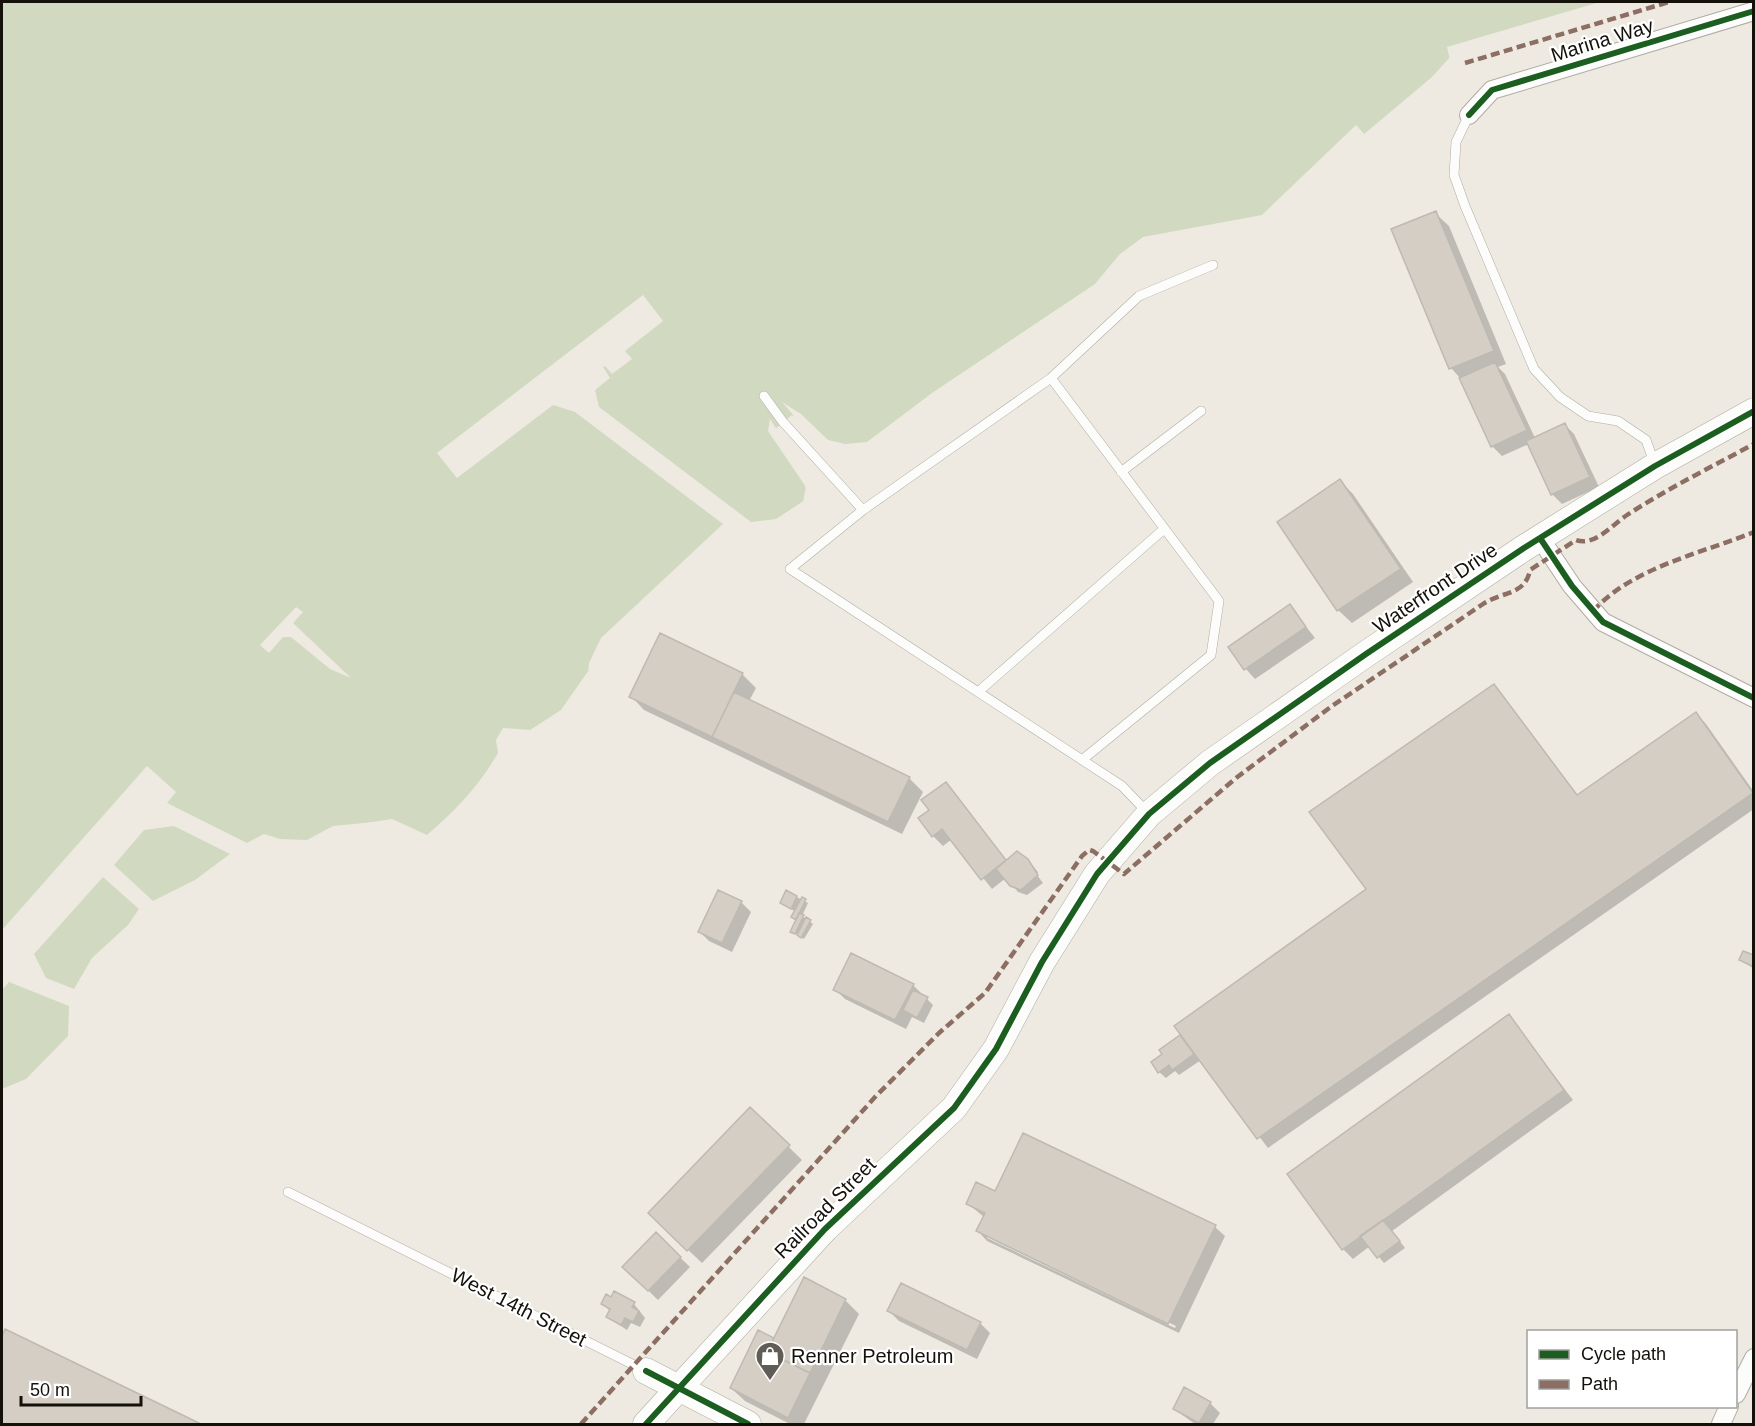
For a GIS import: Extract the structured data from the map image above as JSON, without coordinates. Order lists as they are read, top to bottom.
{
  "streets": {
    "street": [
      "Marina Way",
      "Waterfront Drive",
      "Railroad Street",
      "West 14th Street"
    ]
  },
  "crossings": [
    ["Waterfront Drive", "Railroad Street"],
    ["Railroad Street", "West 14th Street"]
  ],
  "places": {
    "shop": ["Renner Petroleum"]
  },
  "legend": ["Cycle path", "Path"],
  "scale_bar": "50 m"
}
